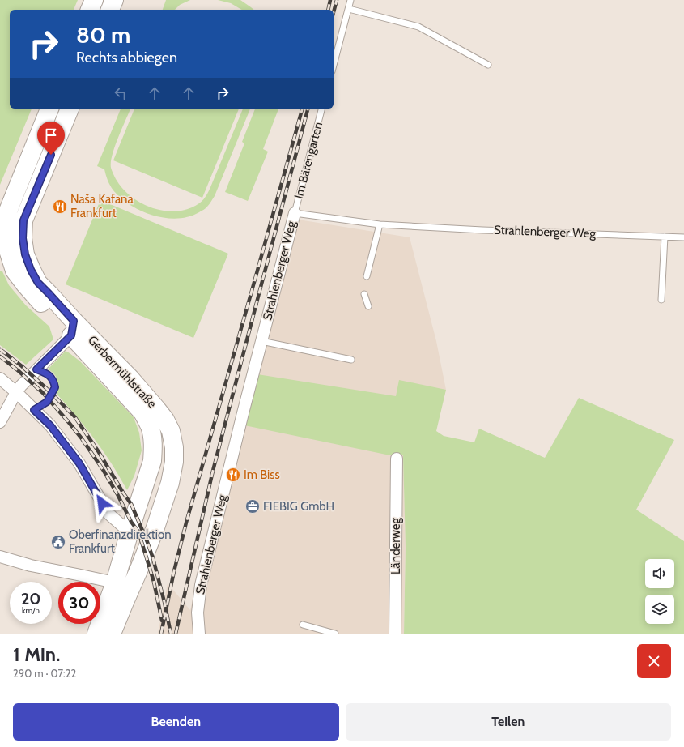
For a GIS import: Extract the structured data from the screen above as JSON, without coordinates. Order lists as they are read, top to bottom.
{
  "streets": {
    "main road": ["Gerbermühlstraße"],
    "street": ["Strahlenberger Weg", "Länderweg"],
    "lane": ["Im Bärengarten"]
  },
  "crossings": [
    ["Im Bärengarten", "Strahlenberger Weg"]
  ],
  "places": {
    "restaurant": ["Naša Kafana Frankfurt", "Im Biss"],
    "office": ["FIEBIG GmbH"],
    "public building": ["Oberfinanzdirektion Frankfurt"]
  },
  "page": {
    "turn": ["80 m", "Rechts abbiegen"],
    "speed": "20 km/h",
    "limit": "30",
    "heading": ["1 Min.", "290 m · 07:22"],
    "buttons": ["Beenden", "Teilen"]
  }
}
